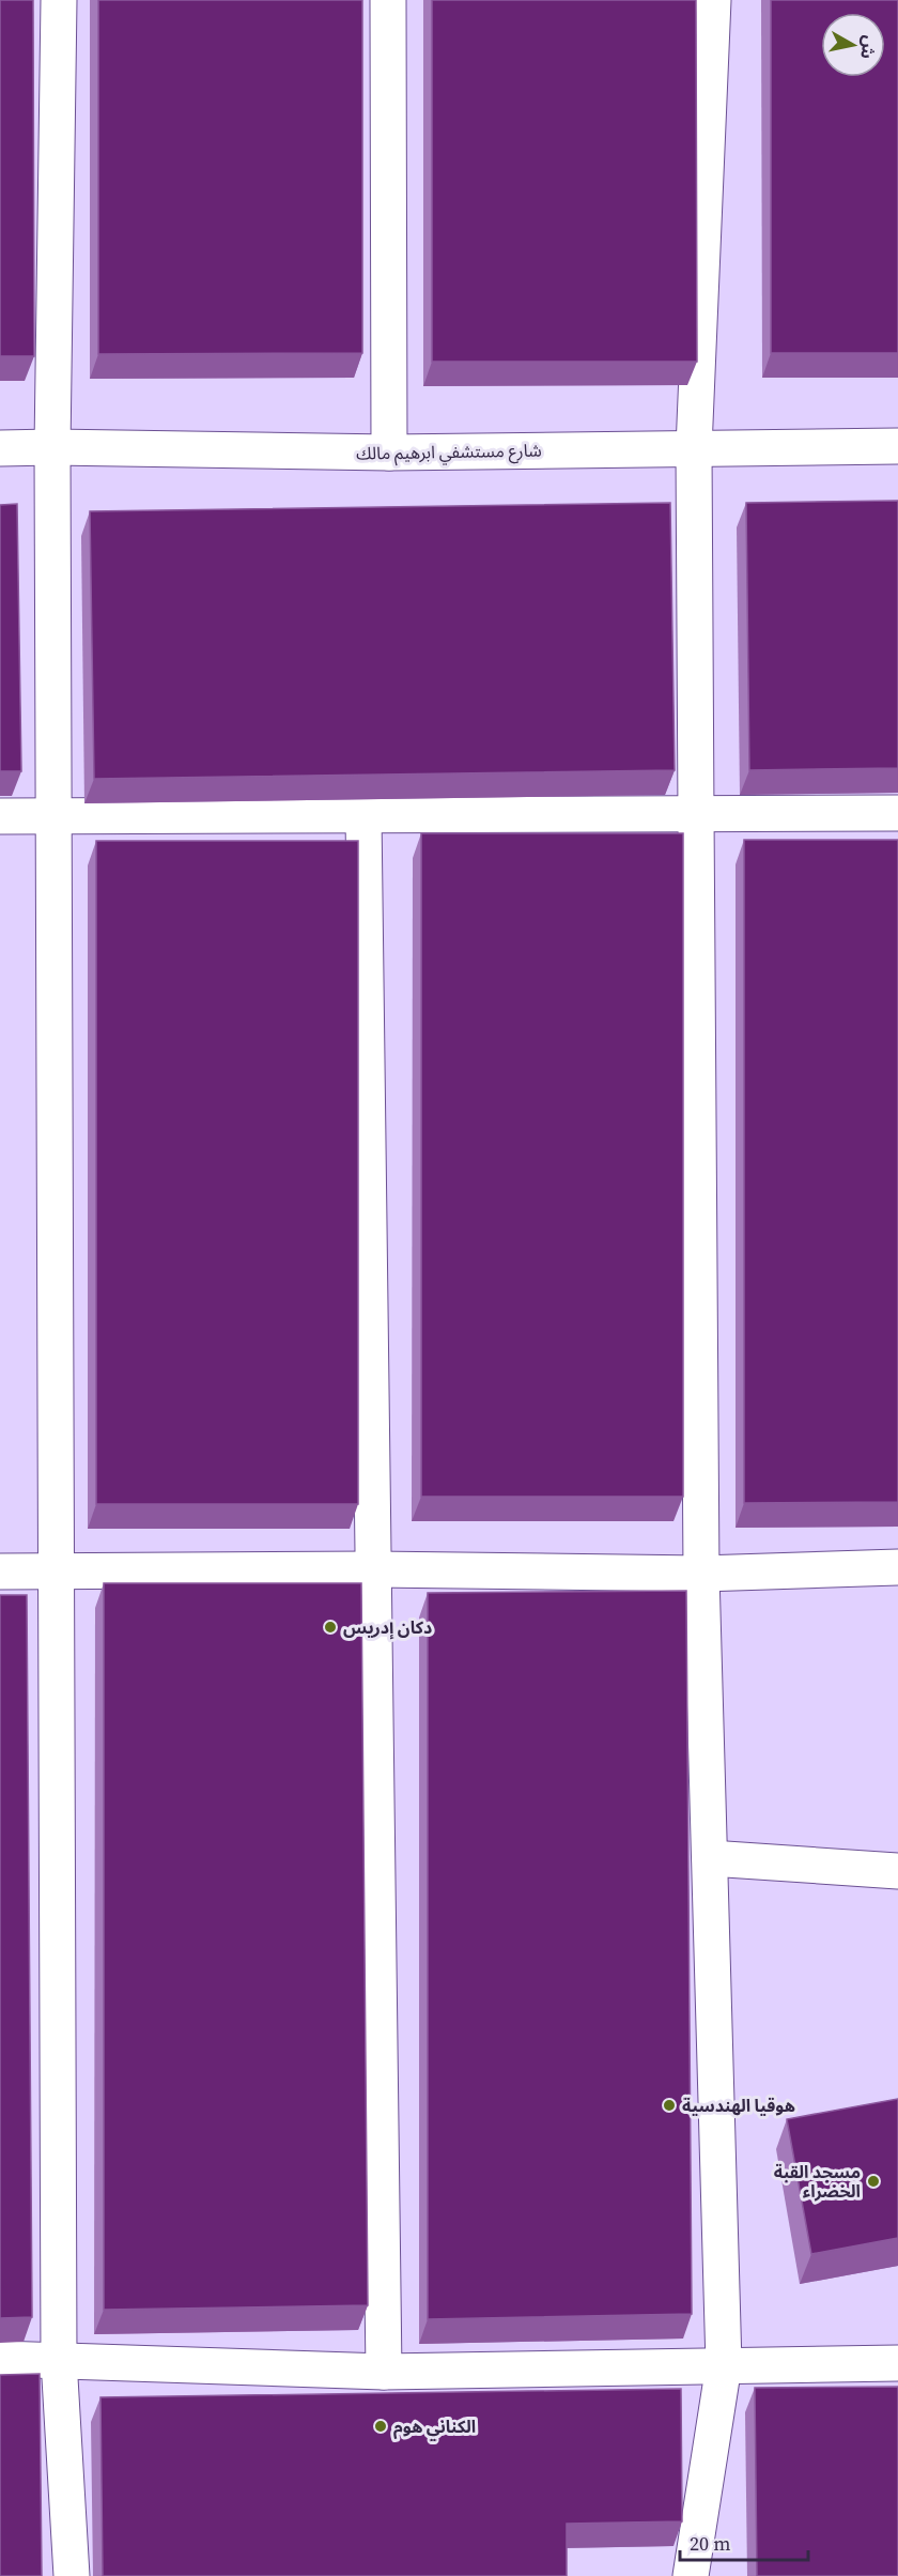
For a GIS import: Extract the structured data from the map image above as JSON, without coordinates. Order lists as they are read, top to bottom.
{
  "streets": {
    "street": ["شارع مستشفي ابرهيم مالك"]
  },
  "places": [
    "دكان إدريس",
    "هوقيا الهندسية",
    "مسجد القبة الخضراء",
    "الكناني هوم"
  ],
  "scale_bar": "20 m",
  "north": "right"
}
